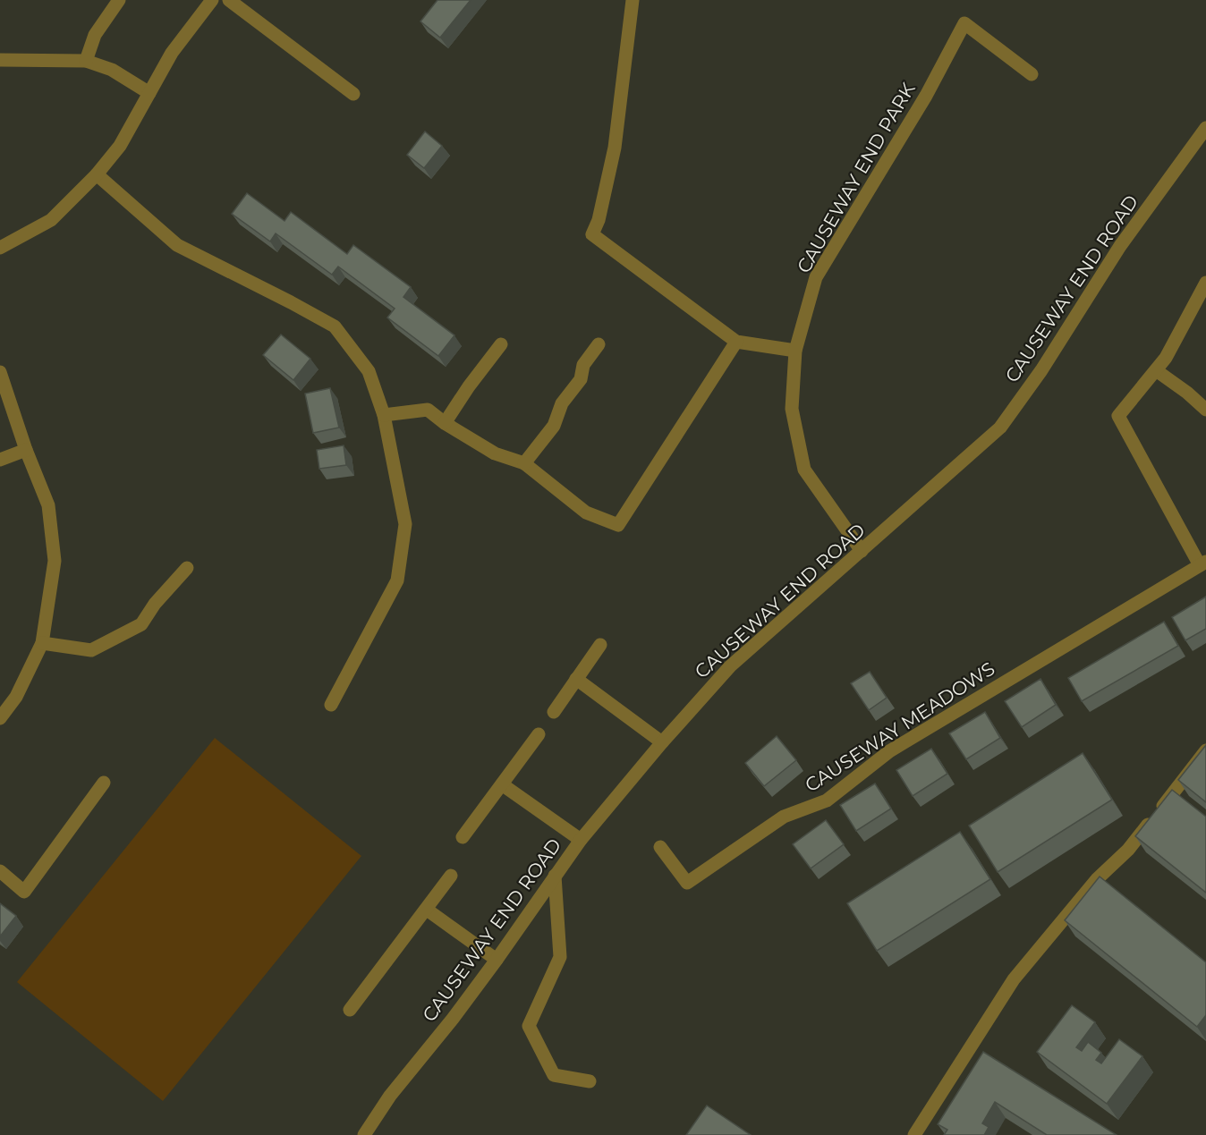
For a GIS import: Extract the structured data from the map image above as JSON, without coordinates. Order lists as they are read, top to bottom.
{
  "streets": {
    "street": ["CAUSEWAY END PARK", "CAUSEWAY END ROAD", "CAUSEWAY MEADOWS"]
  },
  "crossings": [
    ["CAUSEWAY END PARK", "CAUSEWAY END ROAD"]
  ]
}
